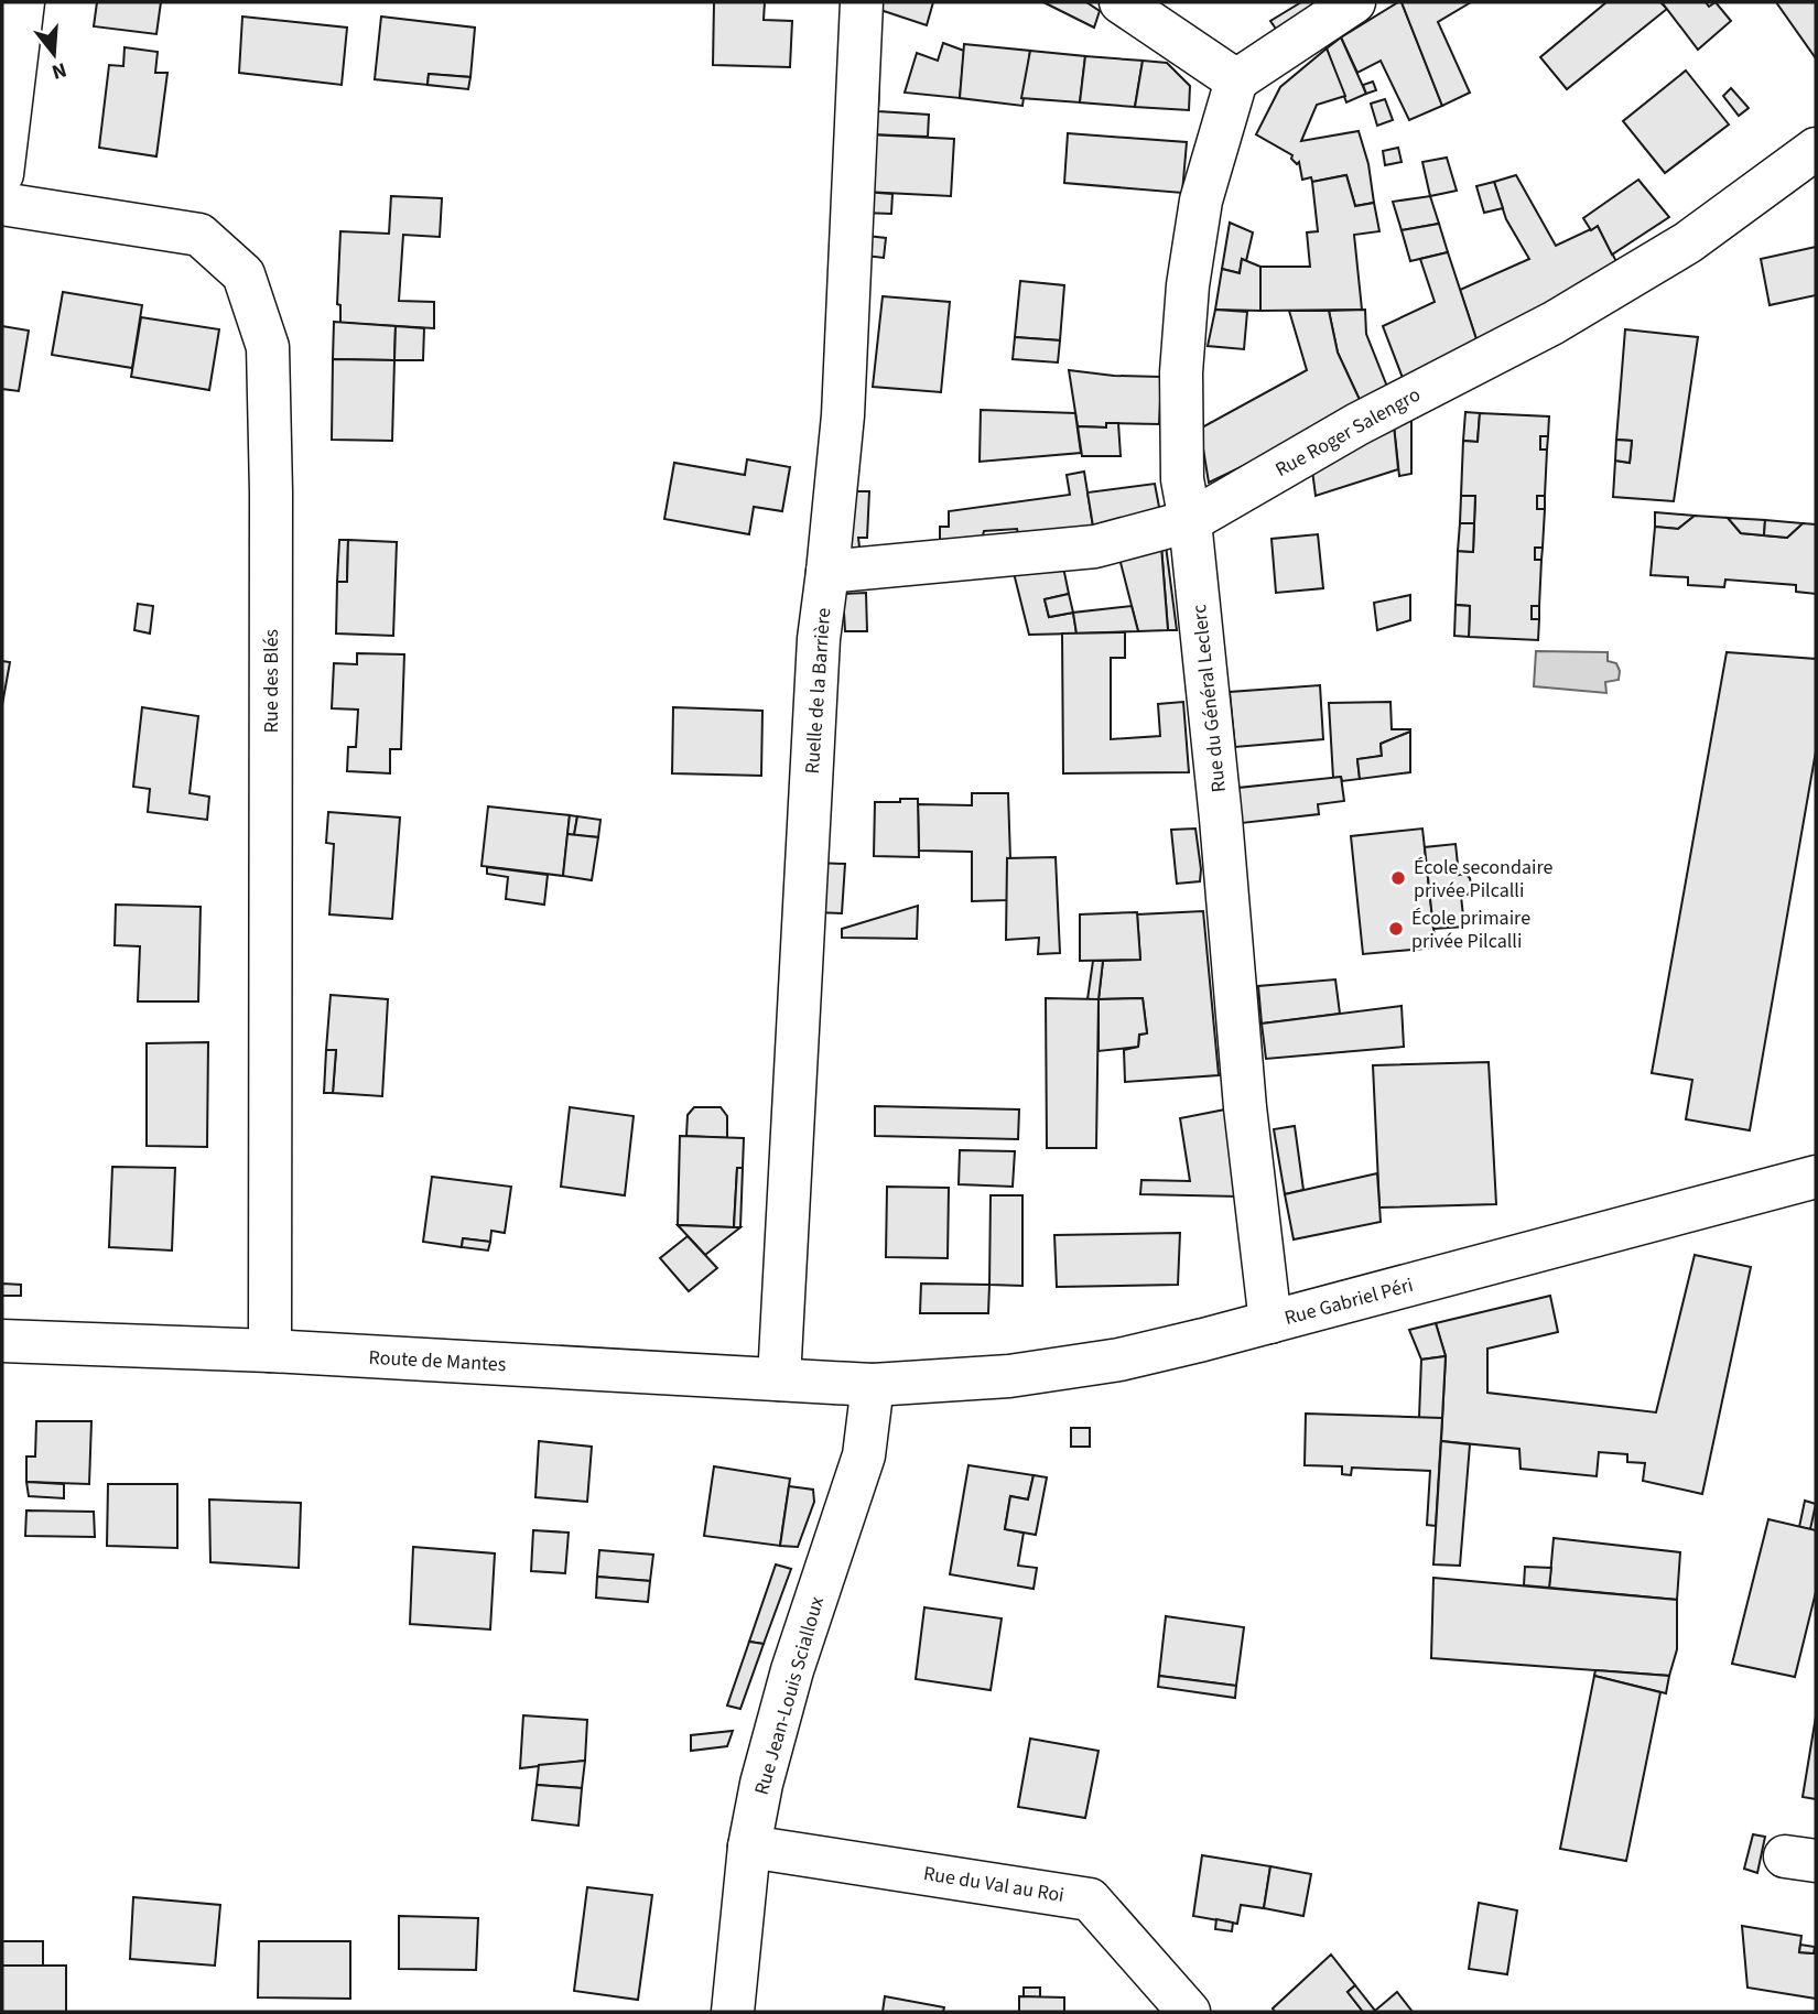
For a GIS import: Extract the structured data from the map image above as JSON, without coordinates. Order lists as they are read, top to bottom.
{
  "streets": {
    "street": [
      "Rue Roger Salengro",
      "Rue des Blés",
      "Ruelle de la Barrière",
      "Rue du Général Leclerc",
      "Rue Gabriel Péri",
      "Route de Mantes",
      "Rue Jean-Louis Scialloux",
      "Rue du Val au Roi"
    ]
  },
  "crossings": [
    ["Rue Roger Salengro", "Ruelle de la Barrière"],
    ["Rue Roger Salengro", "Rue du Général Leclerc"],
    ["Rue des Blés", "Route de Mantes"],
    ["Ruelle de la Barrière", "Route de Mantes"],
    ["Rue du Général Leclerc", "Rue Gabriel Péri"],
    ["Rue Gabriel Péri", "Route de Mantes"],
    ["Rue Gabriel Péri", "Rue Jean-Louis Scialloux"],
    ["Route de Mantes", "Rue Jean-Louis Scialloux"],
    ["Rue Jean-Louis Scialloux", "Rue du Val au Roi"]
  ],
  "places": ["École secondaire privée Pilcalli", "École primaire privée Pilcalli"],
  "north": "bottom"
}
